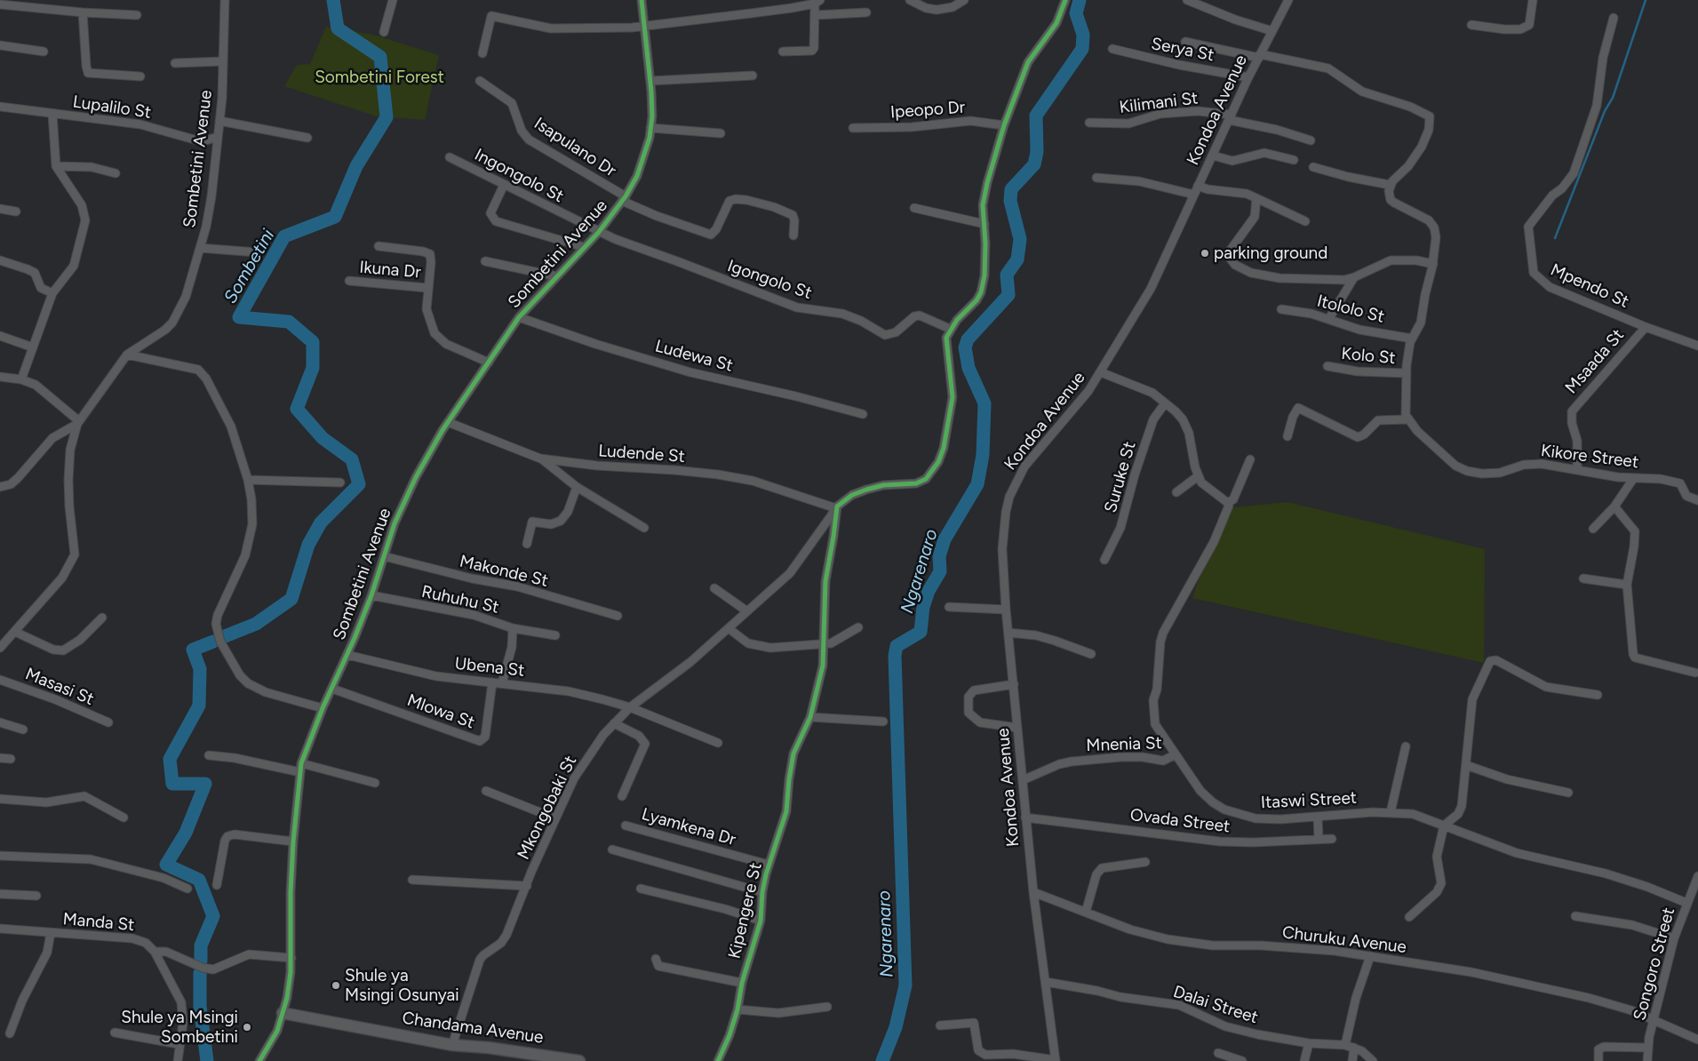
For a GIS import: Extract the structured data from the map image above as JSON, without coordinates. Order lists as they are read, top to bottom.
{
  "streets": {
    "street": [
      "Serya St",
      "Kilimani St",
      "Lupalilo St",
      "Ipeopo Dr",
      "Kondoa Avenue",
      "Isapulano Dr",
      "Sombetini Avenue",
      "Ingongolo St",
      "Ikuna Dr",
      "Igongolo St",
      "Mpendo St",
      "Itololo St",
      "Ludewa St",
      "Kolo St",
      "Msaada St",
      "Ludende St",
      "Kikore Street",
      "Suruke St",
      "Makonde St",
      "Ruhuhu St",
      "Ubena St",
      "Masasi St",
      "Mlowa St",
      "Mnenia St",
      "Itaswi Street",
      "Mkongobaki St",
      "Ovada Street",
      "Lyamkena Dr",
      "Kipengere St",
      "Manda St",
      "Churuku Avenue",
      "Songoro Street",
      "Dalai Street",
      "Chandama Avenue"
    ]
  },
  "crossings": [
    ["Serya St", "Kondoa Avenue"],
    ["Kilimani St", "Kondoa Avenue"],
    ["Lupalilo St", "Sombetini Avenue"],
    ["Kondoa Avenue", "Mnenia St"],
    ["Kondoa Avenue", "Ovada Street"],
    ["Kondoa Avenue", "Churuku Avenue"],
    ["Kondoa Avenue", "Dalai Street"],
    ["Isapulano Dr", "Sombetini Avenue"],
    ["Sombetini Avenue", "Ingongolo St"],
    ["Sombetini Avenue", "Igongolo St"],
    ["Sombetini Avenue", "Ludewa St"],
    ["Sombetini Avenue", "Ludende St"],
    ["Sombetini Avenue", "Makonde St"],
    ["Sombetini Avenue", "Ruhuhu St"],
    ["Sombetini Avenue", "Ubena St"],
    ["Sombetini Avenue", "Mlowa St"],
    ["Sombetini Avenue", "Chandama Avenue"],
    ["Ingongolo St", "Igongolo St"],
    ["Mpendo St", "Msaada St"],
    ["Msaada St", "Kikore Street"],
    ["Ludende St", "Mkongobaki St"],
    ["Ludende St", "Kipengere St"],
    ["Ruhuhu St", "Ubena St"],
    ["Ubena St", "Mlowa St"],
    ["Ubena St", "Mkongobaki St"],
    ["Mnenia St", "Itaswi Street"],
    ["Itaswi Street", "Songoro Street"],
    ["Mkongobaki St", "Kipengere St"],
    ["Mkongobaki St", "Chandama Avenue"],
    ["Lyamkena Dr", "Kipengere St"],
    ["Churuku Avenue", "Songoro Street"]
  ],
  "water": ["Sombetini", "Ngarenaro"],
  "parks": ["Sombetini Forest"],
  "places": ["parking ground", "Shule ya Msingi Osunyai", "Shule ya Msingi Sombetini"]
}
